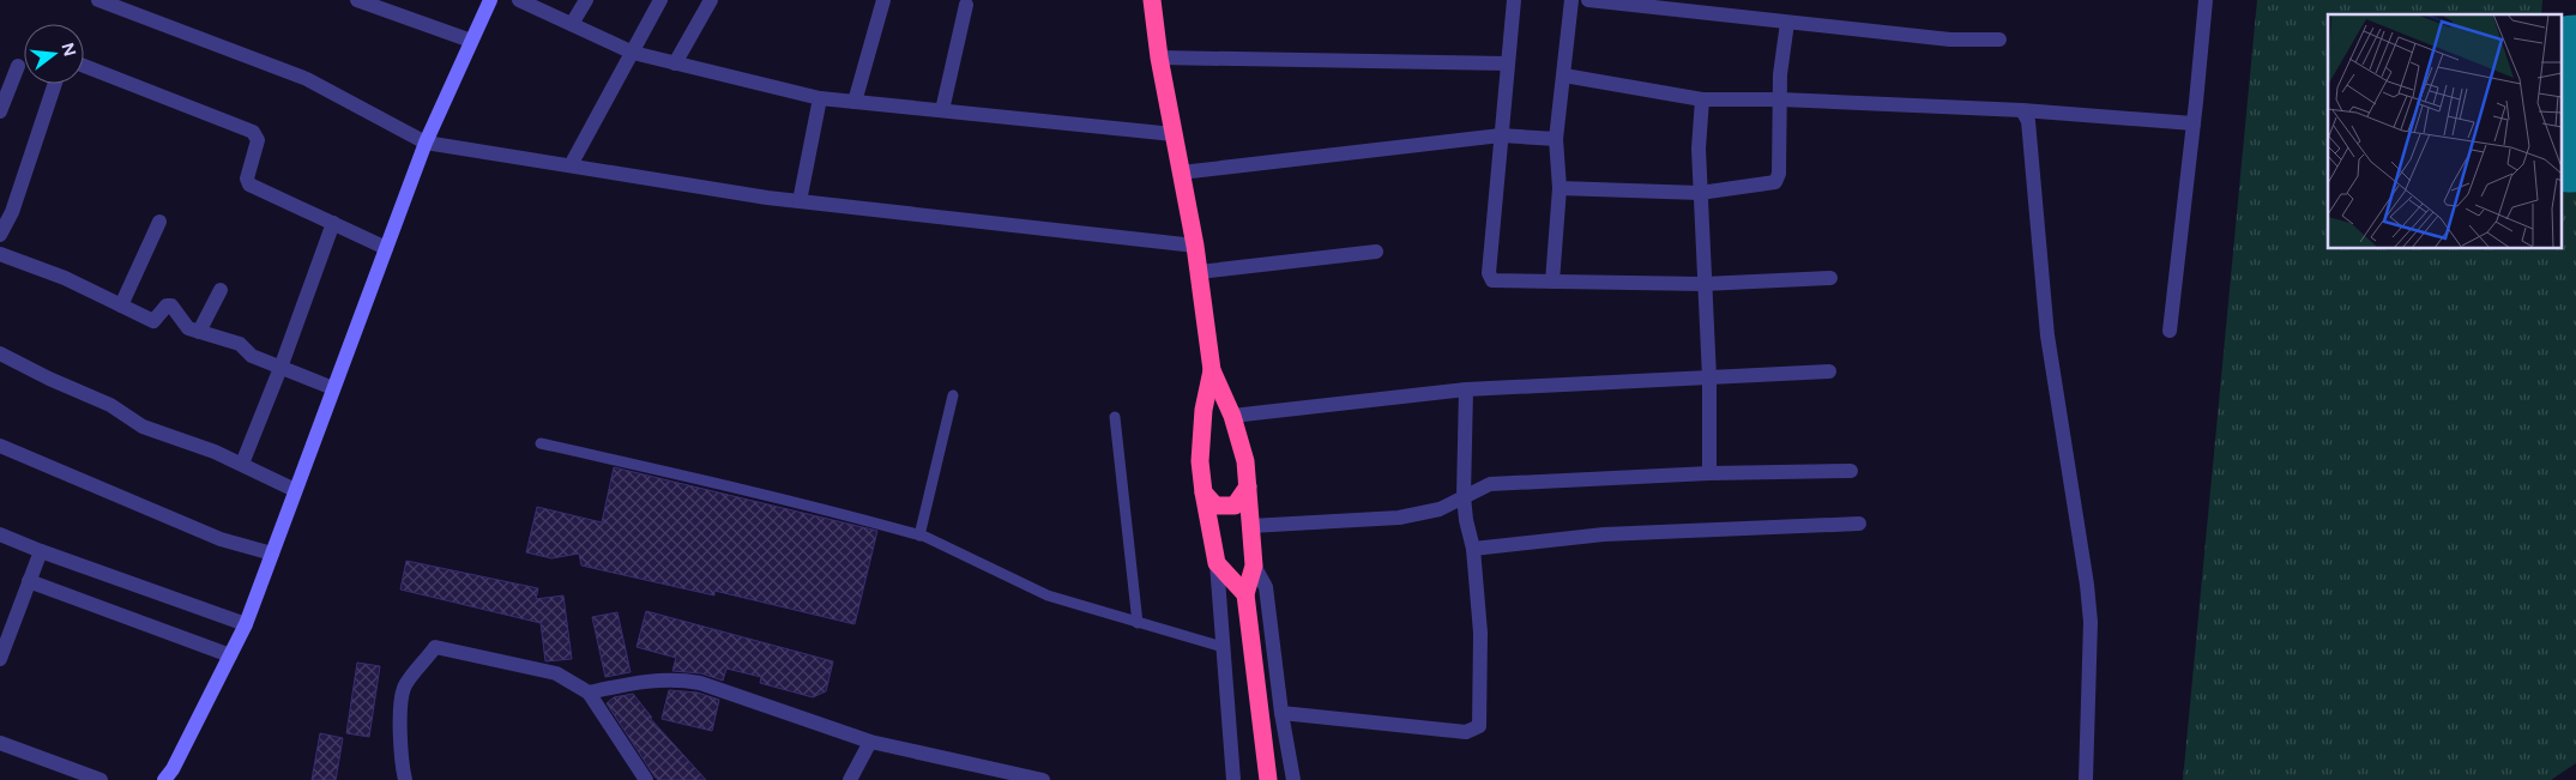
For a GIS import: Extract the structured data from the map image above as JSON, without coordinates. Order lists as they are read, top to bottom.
{
  "north": "right"
}
